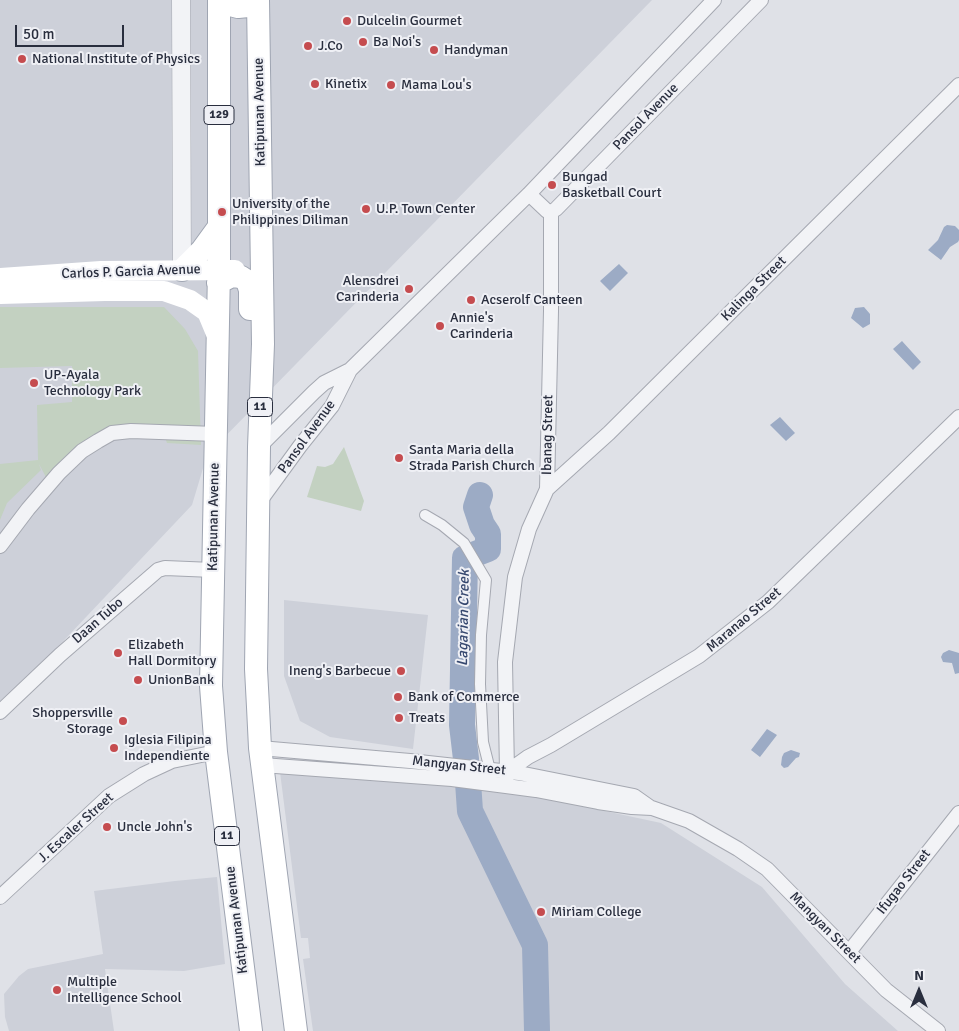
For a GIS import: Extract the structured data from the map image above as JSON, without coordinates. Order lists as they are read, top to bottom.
{
  "streets": {
    "main road": [
      "Katipunan Avenue",
      "129",
      "Carlos P. Garcia Avenue",
      "11"
    ],
    "street": [
      "Pansol Avenue",
      "Kalinga Street",
      "Ibanag Street",
      "Maranao Street",
      "Daan Tubo",
      "Mangyan Street",
      "J. Escaler Street",
      "Ifugao Street"
    ]
  },
  "crossings": [
    ["Katipunan Avenue", "Pansol Avenue"],
    ["Katipunan Avenue", "Carlos P. Garcia Avenue"],
    ["Katipunan Avenue", "Daan Tubo"],
    ["Katipunan Avenue", "Mangyan Street"],
    ["Katipunan Avenue", "J. Escaler Street"],
    ["Pansol Avenue", "Ibanag Street"],
    ["Kalinga Street", "Ibanag Street"],
    ["Ibanag Street", "Maranao Street"],
    ["Ibanag Street", "Mangyan Street"],
    ["Maranao Street", "Mangyan Street"],
    ["Mangyan Street", "Ifugao Street"]
  ],
  "water": ["Lagarian Creek"],
  "places": [
    "Dulcelin Gourmet",
    "Ba Noi's",
    "J.Co",
    "Handyman",
    "National Institute of Physics",
    "Kinetix",
    "Mama Lou's",
    "Bungad Basketball Court",
    "U.P. Town Center",
    "University of the Philippines Diliman",
    "Alensdrei Carinderia",
    "Acserolf Canteen",
    "Annie's Carinderia",
    "UP-Ayala Technology Park",
    "Santa Maria della Strada Parish Church",
    "Elizabeth Hall Dormitory",
    "Ineng's Barbecue",
    "UnionBank",
    "Bank of Commerce",
    "Treats",
    "Shoppersville Storage",
    "Iglesia Filipina Independiente",
    "Uncle John's",
    "Miriam College",
    "Multiple Intelligence School"
  ],
  "scale_bar": "50 m",
  "north": "top"
}
